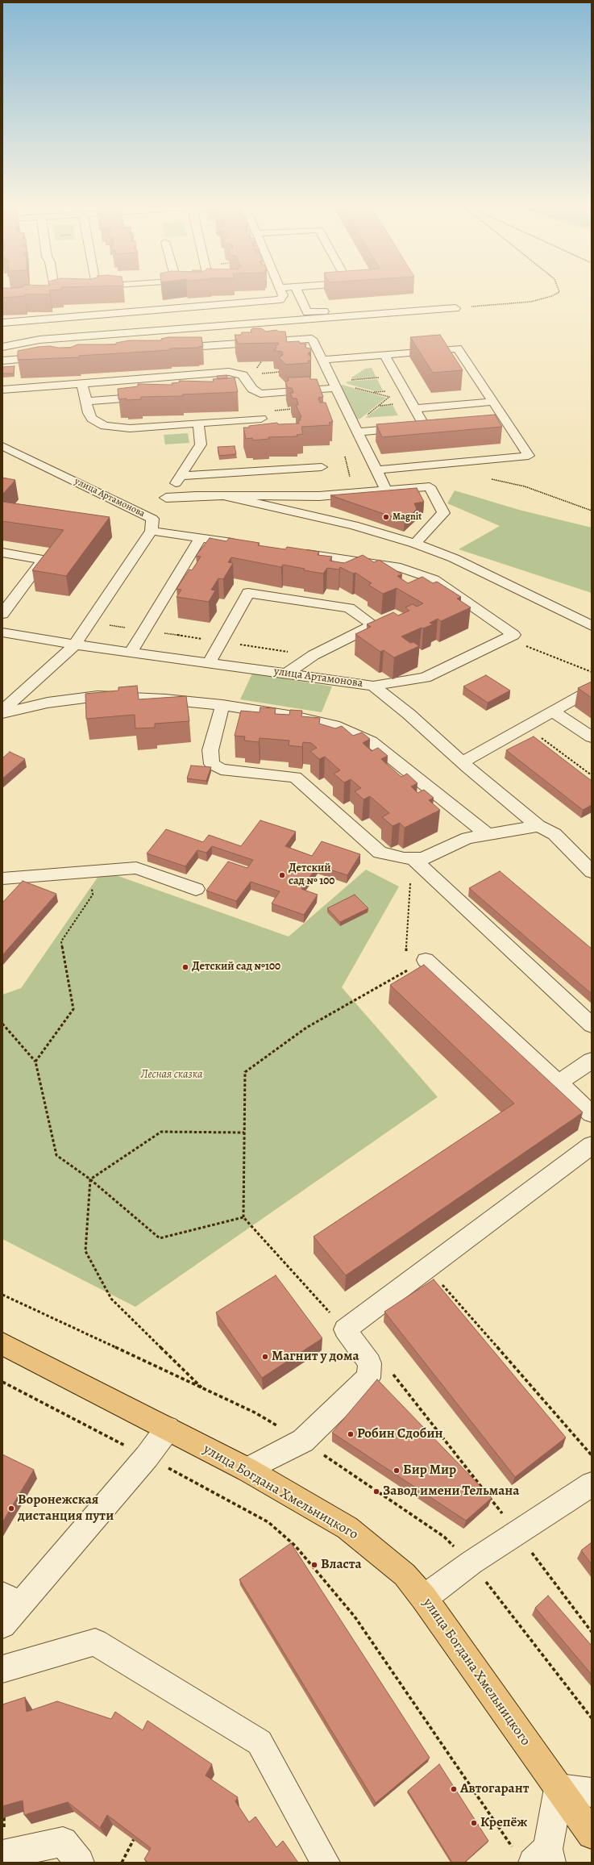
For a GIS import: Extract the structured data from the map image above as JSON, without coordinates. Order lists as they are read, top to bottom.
{
  "streets": {
    "main road": ["улица Богдана Хмельницкого"],
    "street": ["улица Артамонова"]
  },
  "parks": ["Лесная сказка"],
  "places": [
    "Magnit",
    "Детский сад № 100",
    "Детский сад №100",
    "Магнит у дома",
    "Робин Сдобин",
    "Бир Мир",
    "Завод имени Тельмана",
    "Воронежская дистанция пути",
    "Власта",
    "Автогарант",
    "Крепёж"
  ]
}
